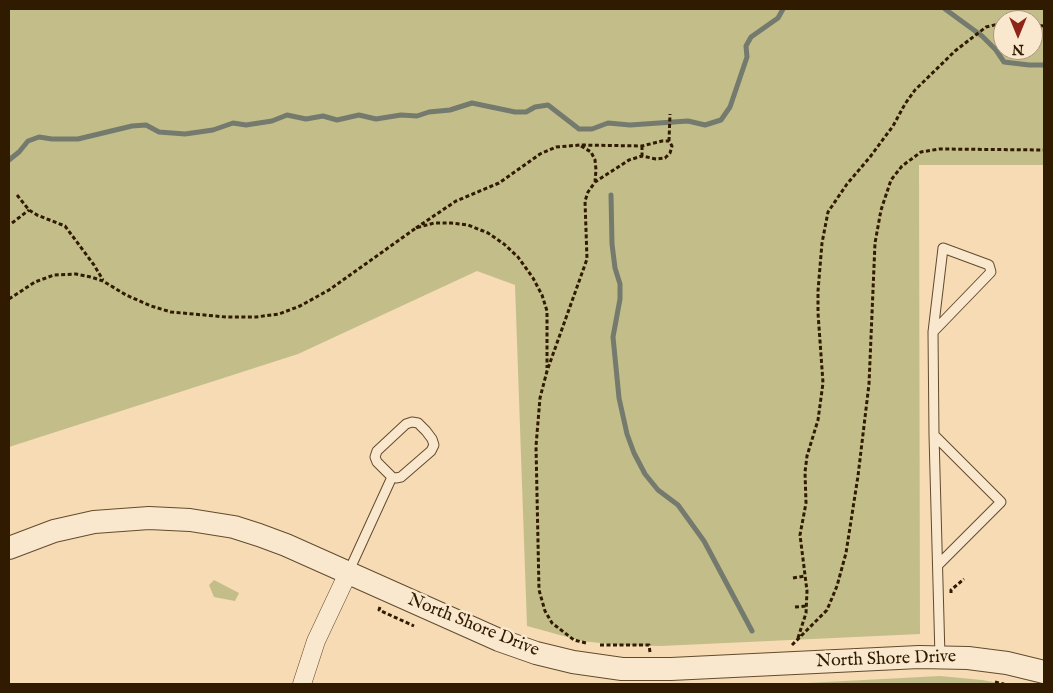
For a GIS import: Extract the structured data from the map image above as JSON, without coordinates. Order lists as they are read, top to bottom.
{
  "streets": {
    "street": ["North Shore Drive"]
  },
  "north": "bottom"
}
